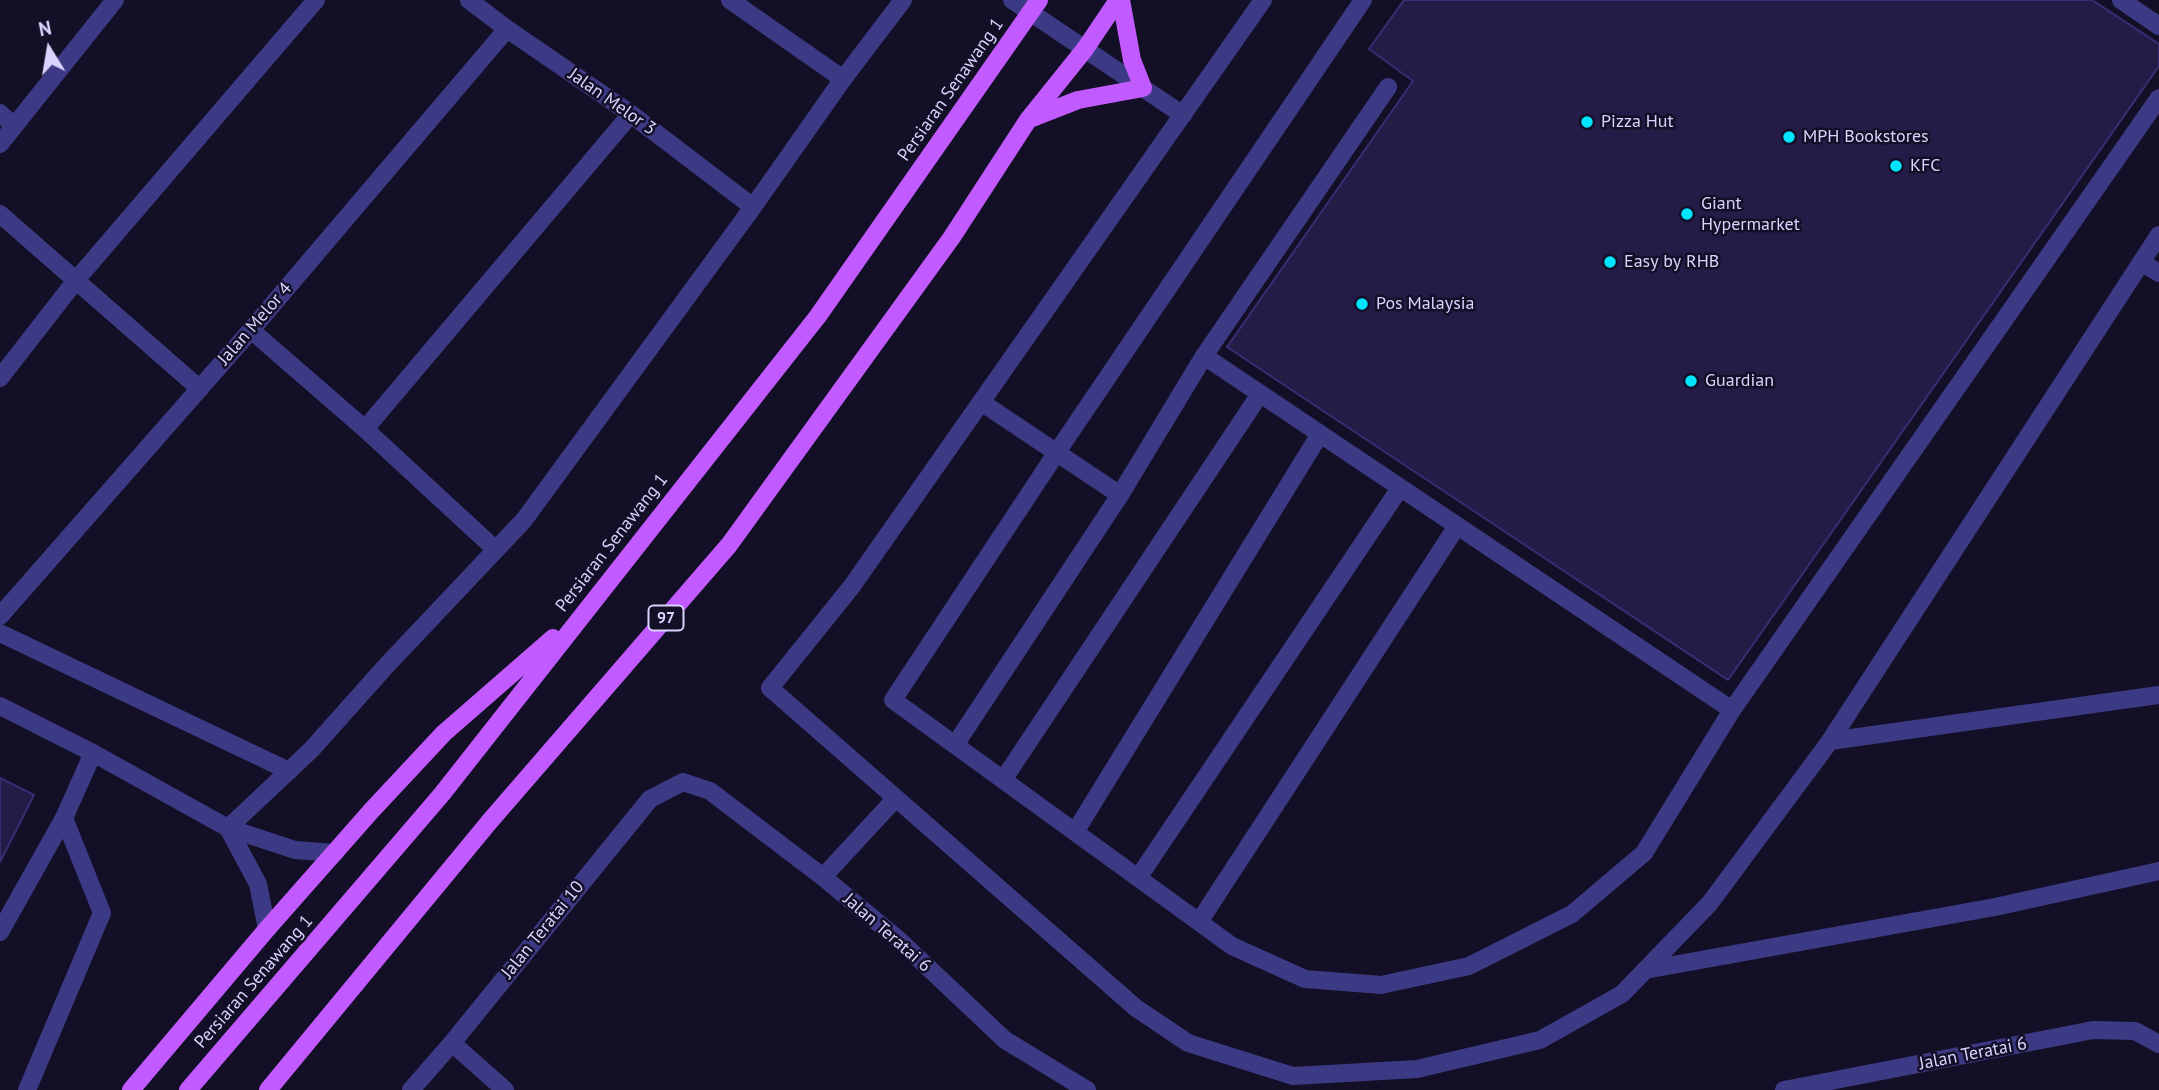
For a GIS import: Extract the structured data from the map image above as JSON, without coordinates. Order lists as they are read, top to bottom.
{
  "streets": {
    "main road": ["Persiaran Senawang 1", "97"],
    "street": [
      "Jalan Melor 3",
      "Jalan Melor 4",
      "Jalan Teratai 10",
      "Jalan Teratai 6"
    ]
  },
  "crossings": [
    ["Jalan Melor 3", "Jalan Melor 4"],
    ["Jalan Teratai 10", "Jalan Teratai 6"]
  ],
  "places": [
    "Pizza Hut",
    "MPH Bookstores",
    "KFC",
    "Giant Hypermarket",
    "Easy by RHB",
    "Pos Malaysia",
    "Guardian"
  ],
  "north": "top"
}
